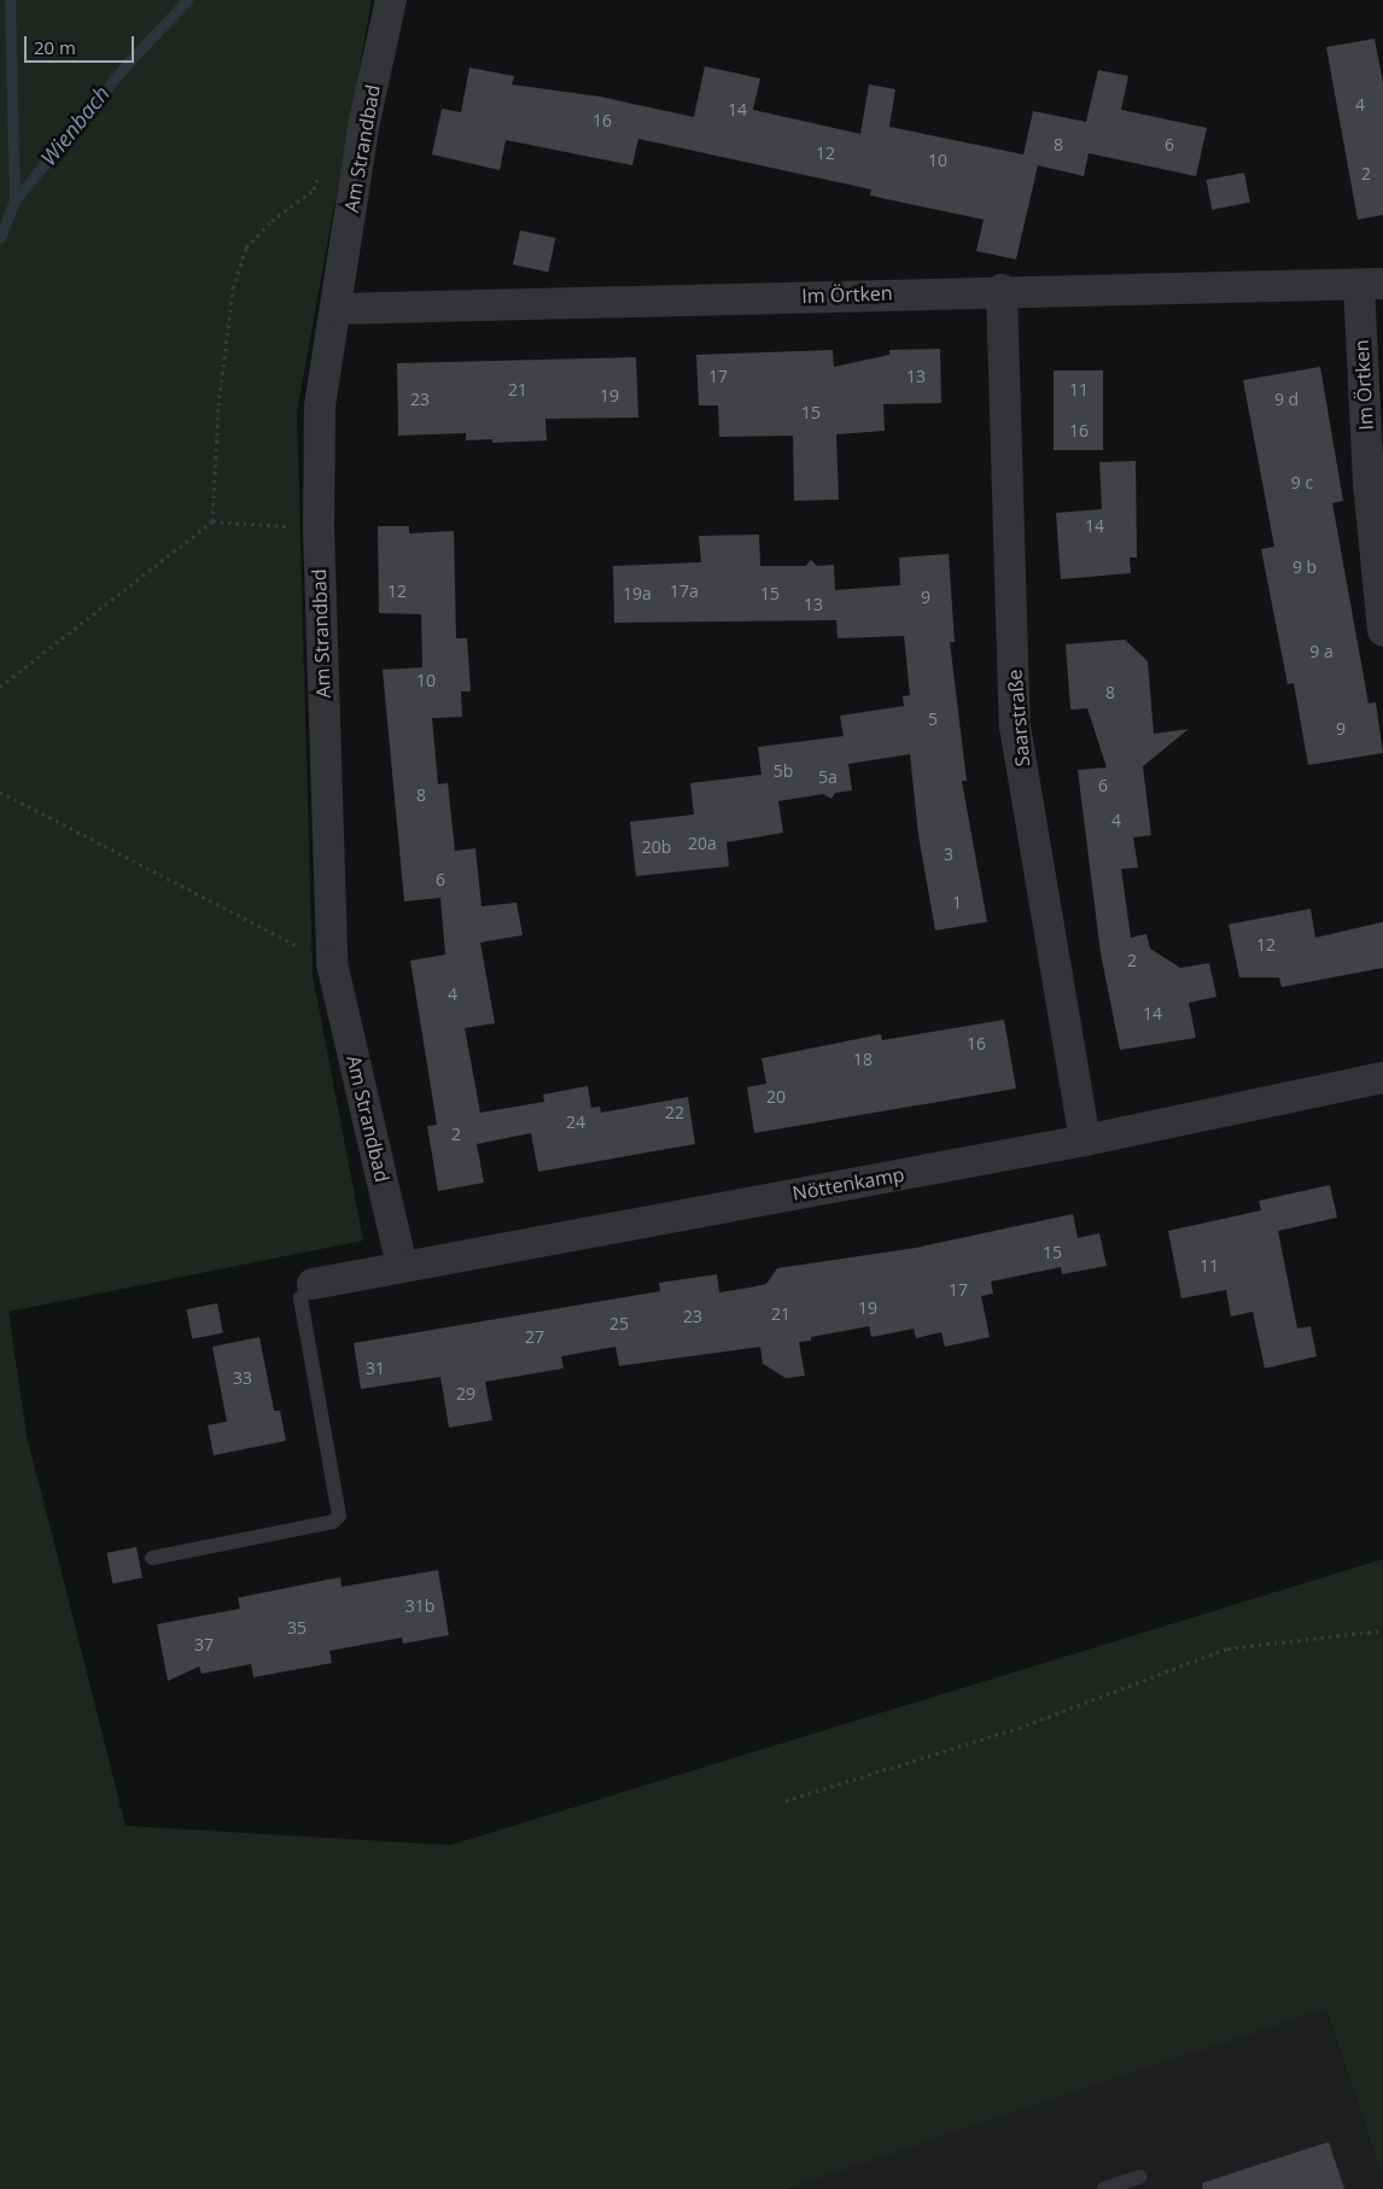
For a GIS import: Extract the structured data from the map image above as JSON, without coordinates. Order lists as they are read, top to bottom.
{
  "streets": {
    "street": [
      "Am Strandbad",
      "Im Örtken",
      "Saarstraße",
      "Nöttenkamp"
    ]
  },
  "crossings": [
    ["Am Strandbad", "Im Örtken"],
    ["Am Strandbad", "Nöttenkamp"],
    ["Im Örtken", "Saarstraße"],
    ["Saarstraße", "Nöttenkamp"]
  ],
  "water": ["Wienbach"],
  "house_numbers": [
    "4",
    "14",
    "16",
    "8",
    "6",
    "12",
    "10",
    "2",
    "17",
    "13",
    "21",
    "11",
    "19",
    "23",
    "9 d",
    "15",
    "16",
    "9 c",
    "14",
    "9 b",
    "12",
    "17a",
    "19a",
    "15",
    "9",
    "13",
    "9 a",
    "10",
    "8",
    "5",
    "9",
    "5b",
    "5a",
    "6",
    "8",
    "4",
    "20a",
    "20b",
    "3",
    "6",
    "1",
    "12",
    "2",
    "4",
    "14",
    "16",
    "18",
    "20",
    "22",
    "24",
    "2",
    "15",
    "11",
    "17",
    "19",
    "21",
    "23",
    "25",
    "27",
    "31",
    "33",
    "29",
    "31b",
    "35",
    "37"
  ],
  "scale_bar": "20 m"
}
